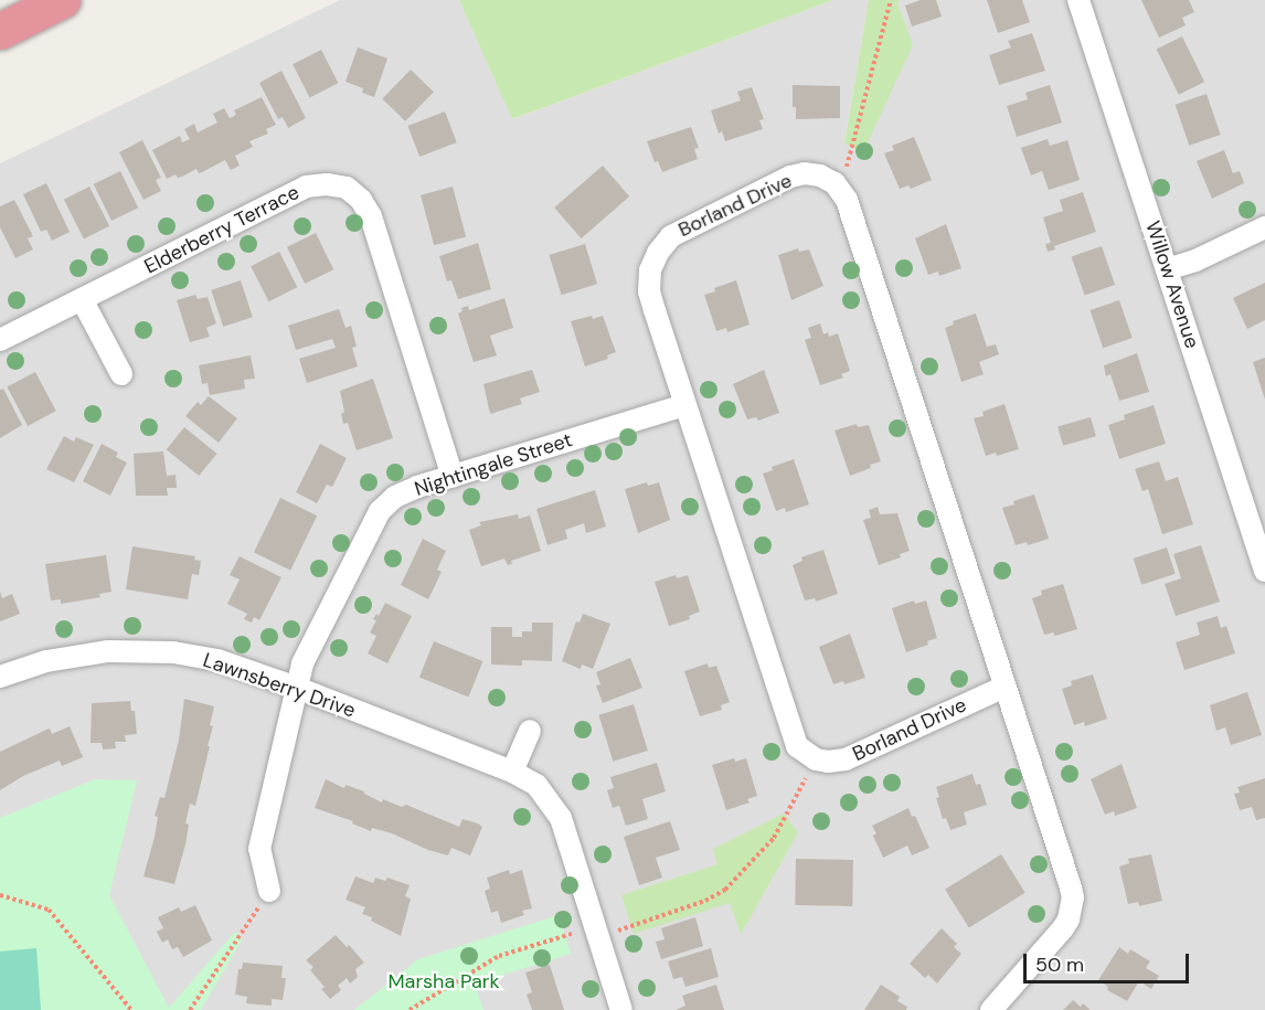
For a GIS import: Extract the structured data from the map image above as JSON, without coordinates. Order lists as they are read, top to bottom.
{
  "streets": {
    "street": [
      "Borland Drive",
      "Elderberry Terrace",
      "Willow Avenue",
      "Nightingale Street",
      "Lawnsberry Drive"
    ]
  },
  "crossings": [
    ["Borland Drive", "Nightingale Street"],
    ["Elderberry Terrace", "Nightingale Street"],
    ["Nightingale Street", "Lawnsberry Drive"]
  ],
  "parks": ["Marsha Park"],
  "scale_bar": "50 m"
}
